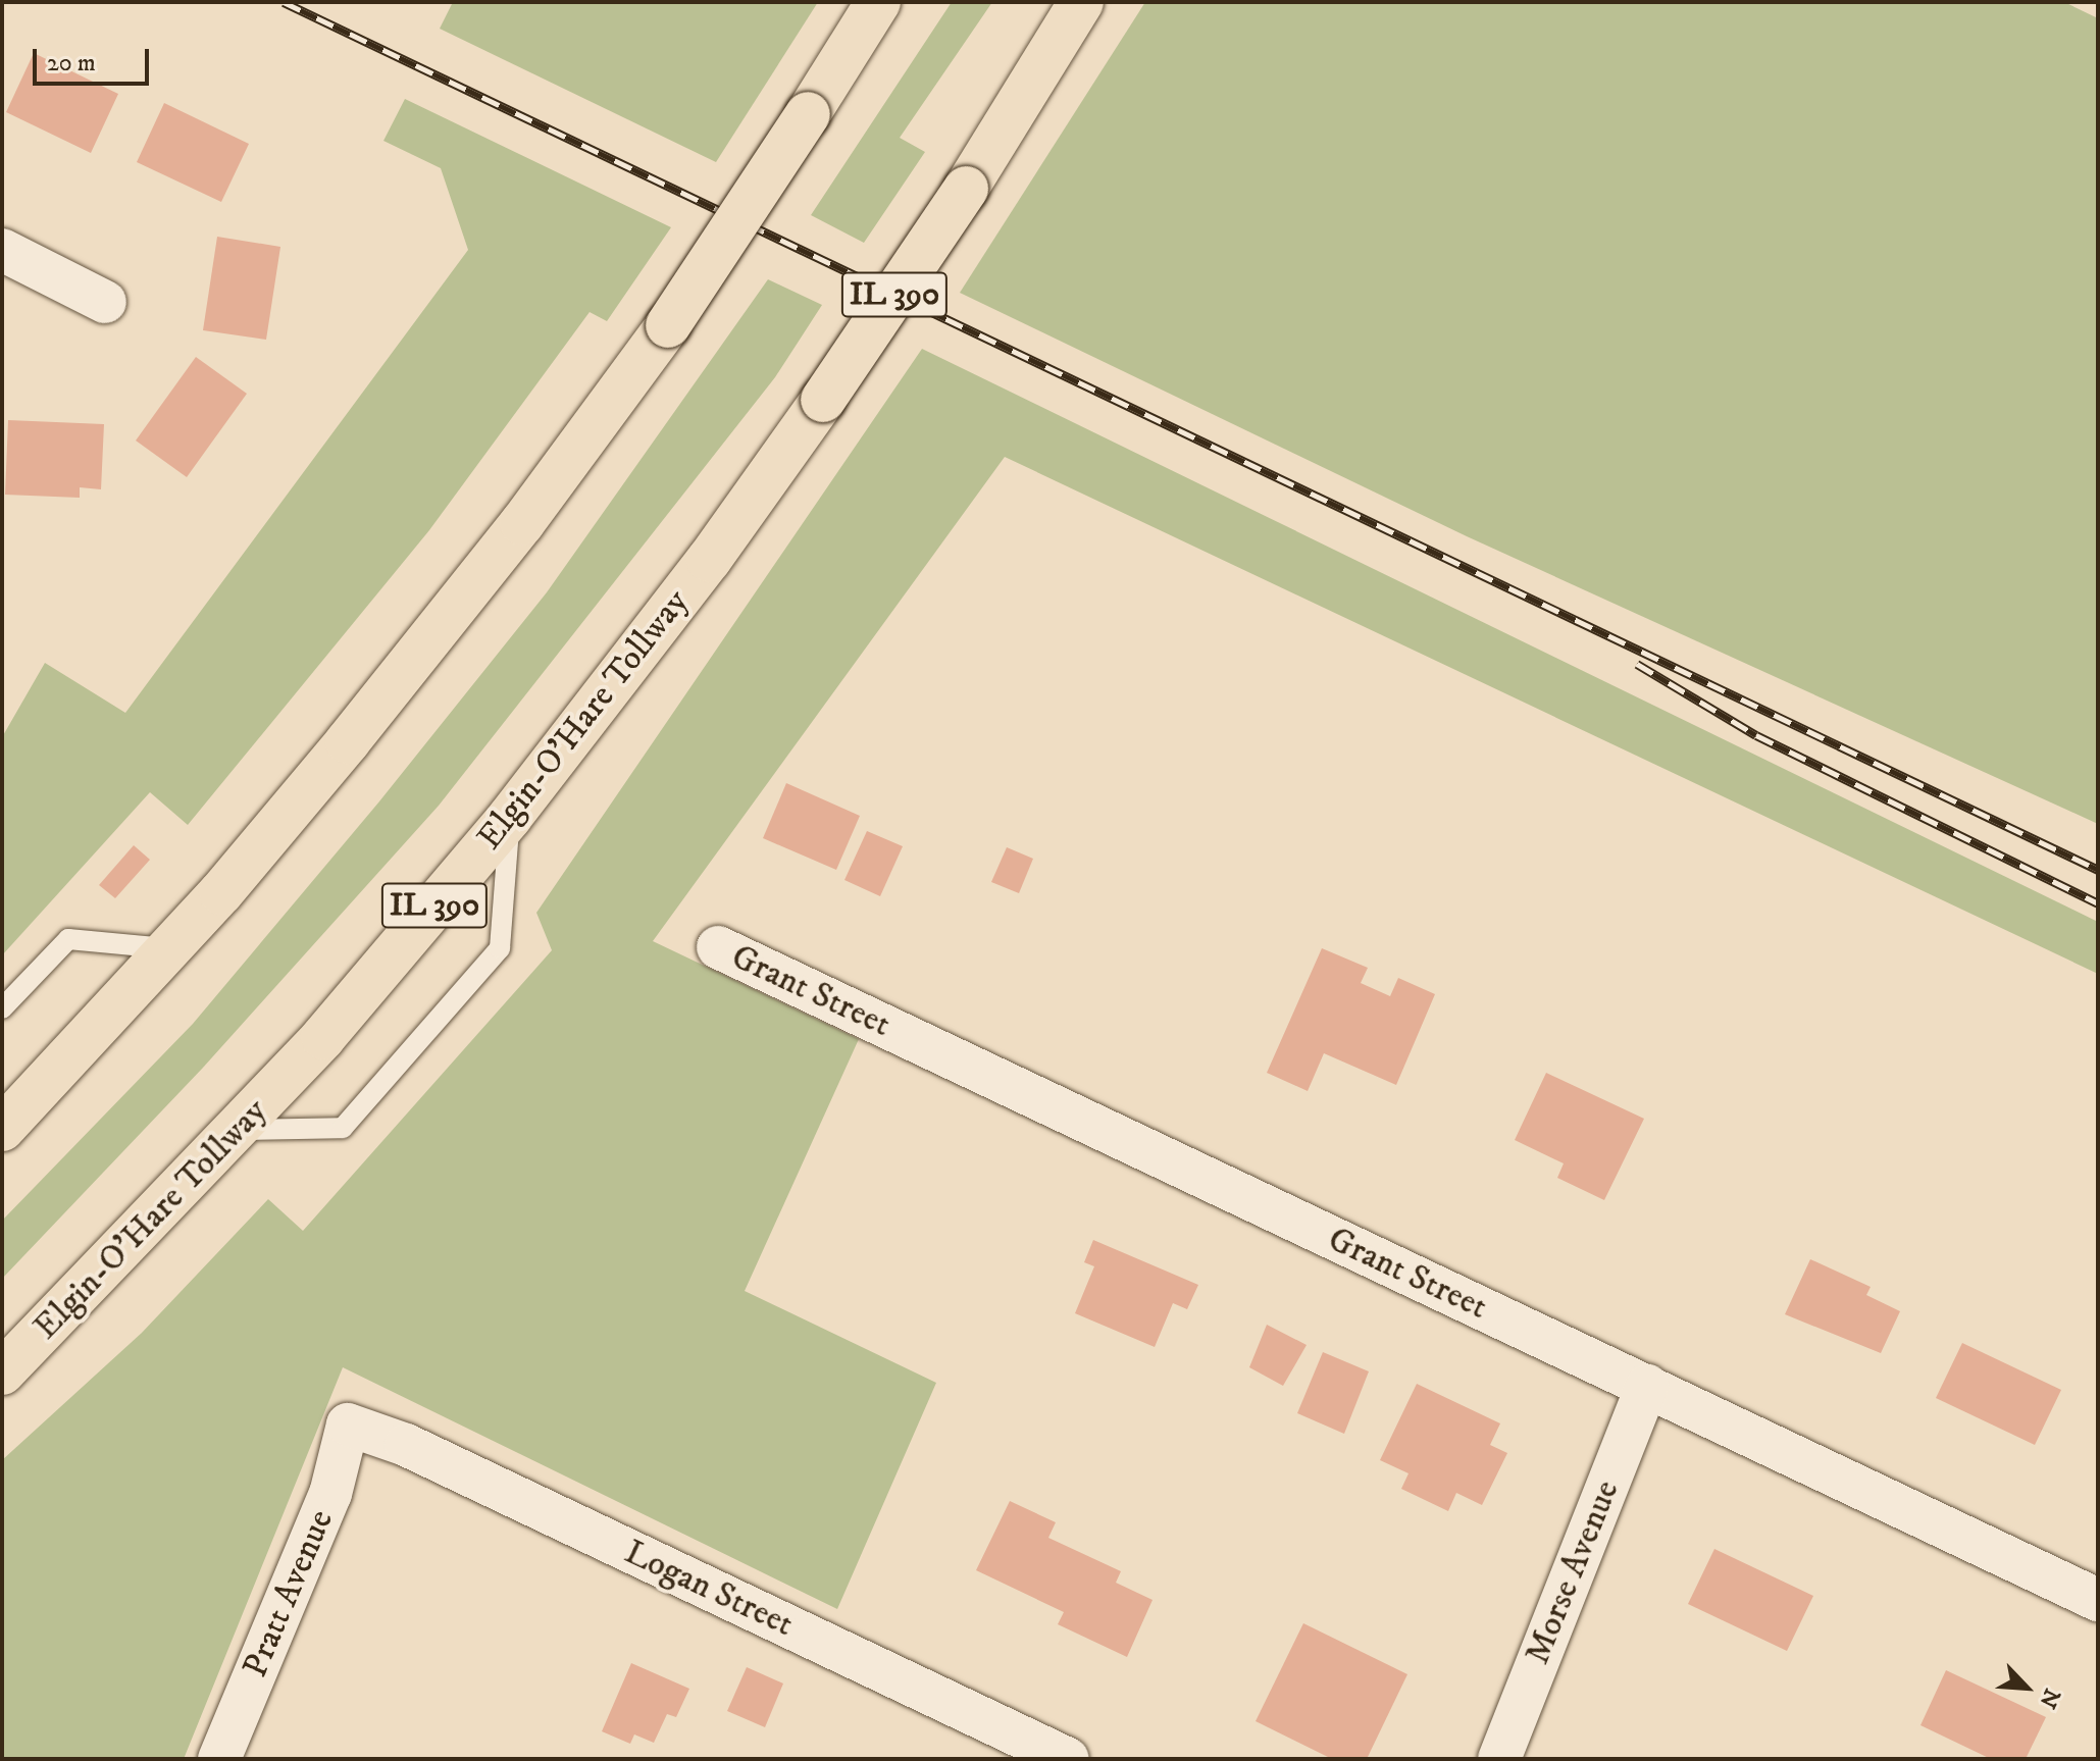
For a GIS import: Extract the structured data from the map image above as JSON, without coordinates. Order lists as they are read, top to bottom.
{
  "streets": {
    "highway": ["IL 390", "Elgin-O'Hare Tollway"],
    "street": [
      "Grant Street",
      "Morse Avenue",
      "Logan Street",
      "Pratt Avenue"
    ]
  },
  "crossings": [
    ["Grant Street", "Morse Avenue"],
    ["Logan Street", "Pratt Avenue"]
  ],
  "scale_bar": "20 m",
  "north": "bottom right"
}
